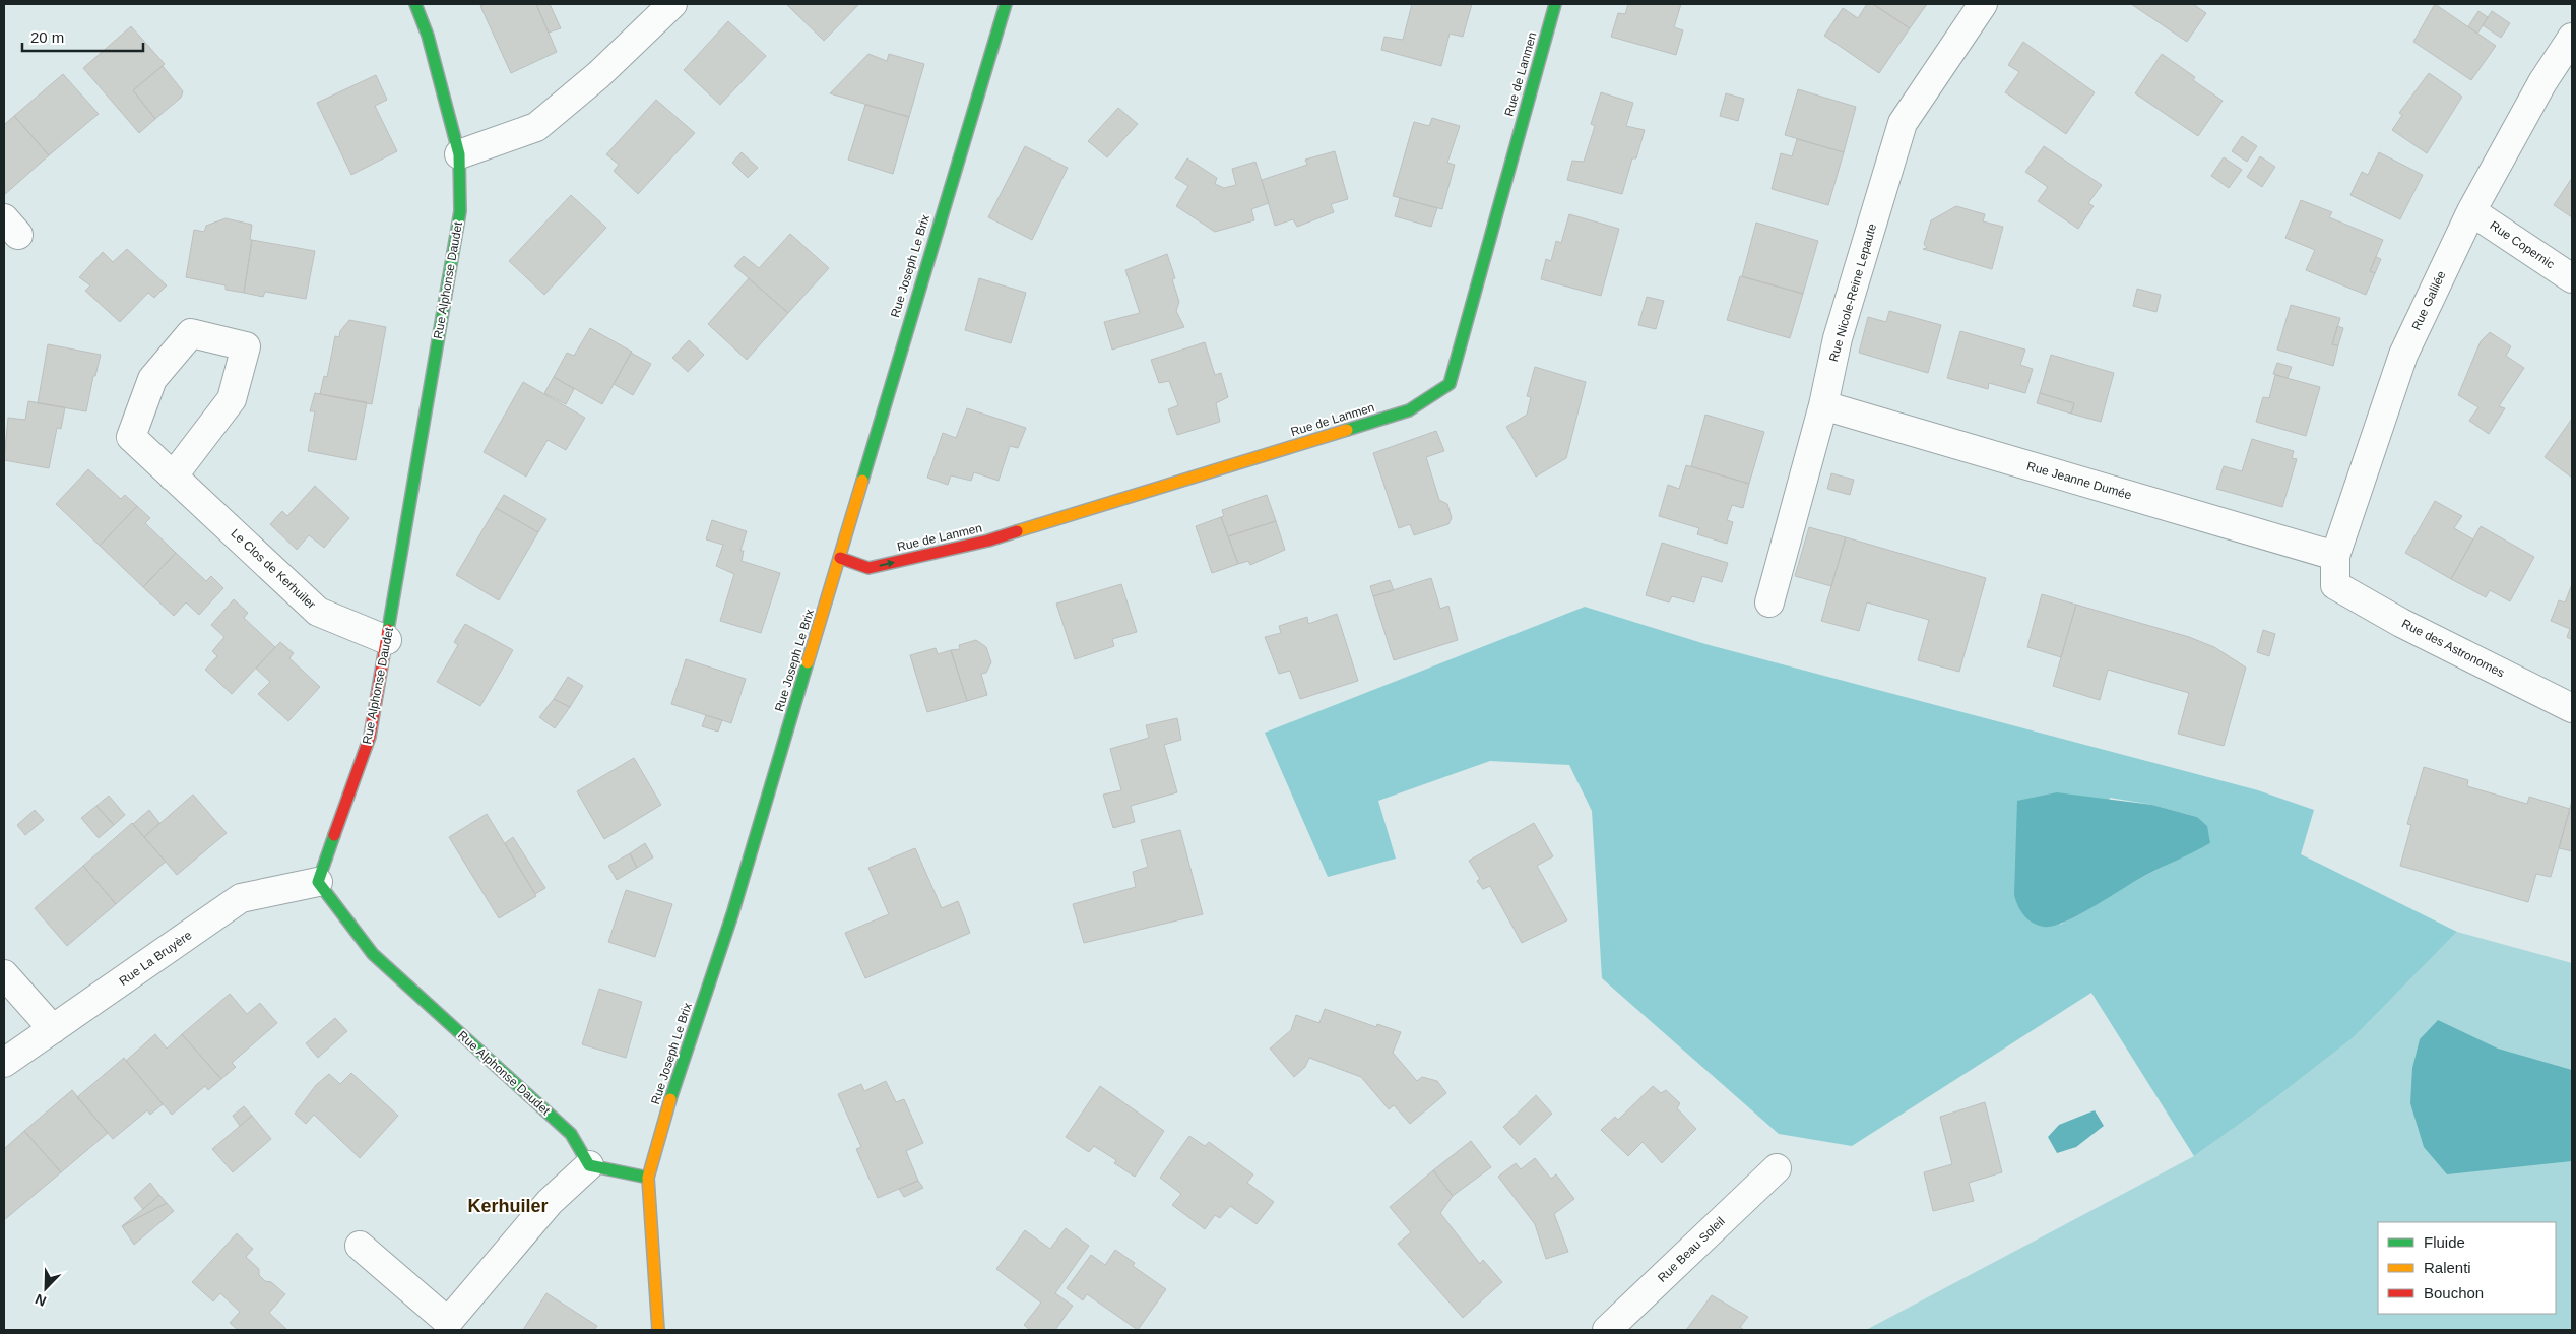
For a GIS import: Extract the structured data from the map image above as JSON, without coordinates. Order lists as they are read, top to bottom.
{
  "streets": {
    "street": [
      "Rue de Lanmen",
      "Rue Copernic",
      "Rue Joseph Le Brix",
      "Rue Alphonse Daudet",
      "Rue Nicole-Reine Lepaute",
      "Rue Galilée",
      "Rue Jeanne Dumée",
      "Le Clos de Kerhuiler",
      "Rue des Astronomes",
      "Rue La Bruyère",
      "Rue Beau Soleil"
    ]
  },
  "crossings": [
    ["Rue de Lanmen", "Rue Joseph Le Brix"],
    ["Rue Copernic", "Rue Galilée"],
    ["Rue Alphonse Daudet", "Le Clos de Kerhuiler"],
    ["Rue Alphonse Daudet", "Rue La Bruyère"],
    ["Rue Nicole-Reine Lepaute", "Rue Jeanne Dumée"],
    ["Rue Galilée", "Rue Jeanne Dumée"],
    ["Rue Galilée", "Rue des Astronomes"]
  ],
  "one_way": ["Rue de Lanmen"],
  "districts": ["Kerhuiler"],
  "legend": ["Fluide", "Ralenti", "Bouchon"],
  "scale_bar": "20 m",
  "north": "bottom left"
}
